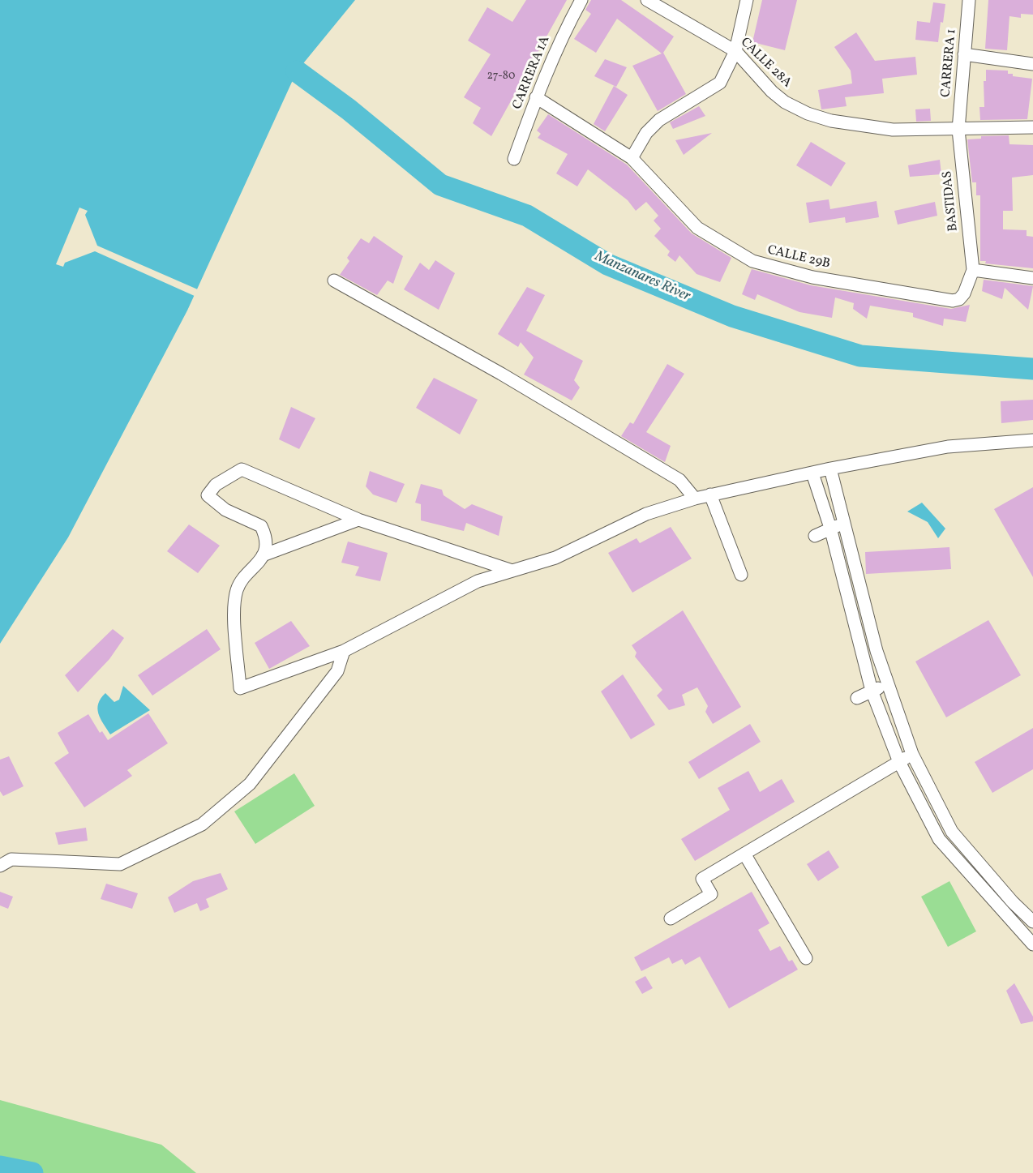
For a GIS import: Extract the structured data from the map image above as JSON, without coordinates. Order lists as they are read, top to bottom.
{
  "streets": {
    "street": [
      "CALLE 28A",
      "CARRERA 1",
      "CARRERA 1A",
      "BASTIDAS",
      "CALLE 29B"
    ]
  },
  "crossings": [
    ["CALLE 28A", "CARRERA 1"],
    ["CALLE 28A", "BASTIDAS"],
    ["CARRERA 1", "BASTIDAS"],
    ["CARRERA 1A", "CALLE 29B"],
    ["BASTIDAS", "CALLE 29B"]
  ],
  "water": ["Manzanares River"],
  "house_numbers": ["27-80"]
}
